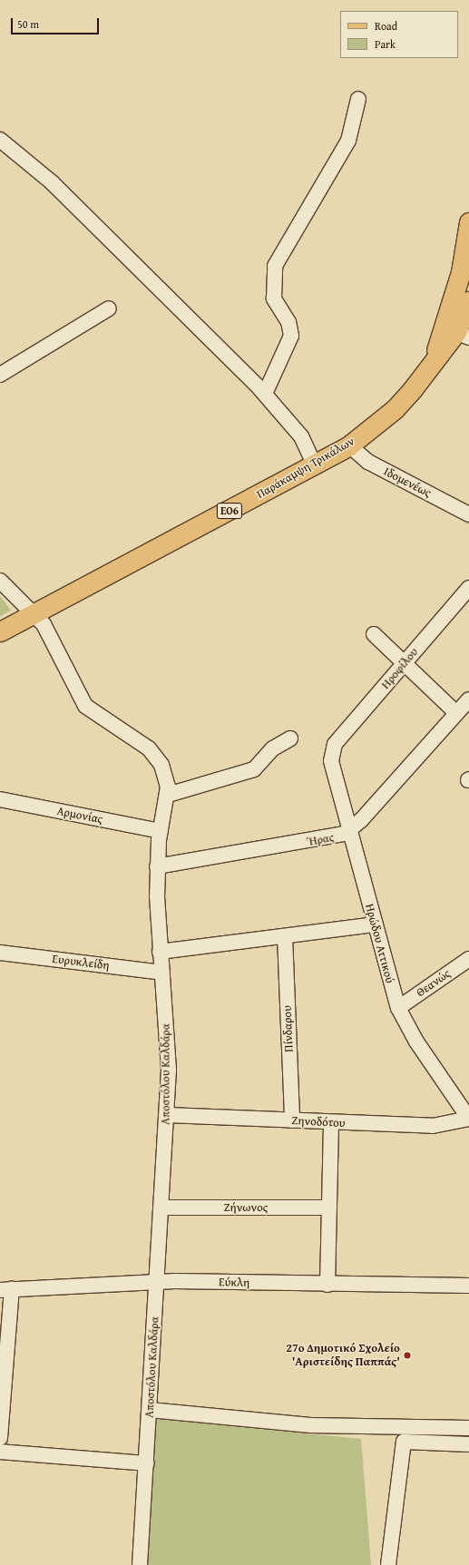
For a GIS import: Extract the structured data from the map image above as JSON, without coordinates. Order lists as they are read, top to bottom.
{
  "streets": {
    "main road": ["Παράκαμψη Τρικάλων", "ΕΟ6"],
    "street": [
      "Ιδομενέως",
      "Ηροφίλου",
      "Αρμονίας",
      "Ήρας",
      "Ηρώδου Αττικού",
      "Ευρυκλείδη",
      "Θεανώς",
      "Πίνδαρου",
      "Αποστόλου Καλδάρα",
      "Ζηνοδότου",
      "Ζήνωνος",
      "Εύκλη"
    ]
  },
  "crossings": [
    ["Παράκαμψη Τρικάλων", "Ιδομενέως"],
    ["Παράκαμψη Τρικάλων", "Αποστόλου Καλδάρα"],
    ["Ηροφίλου", "Ηρώδου Αττικού"],
    ["Αρμονίας", "Αποστόλου Καλδάρα"],
    ["Ήρας", "Ηρώδου Αττικού"],
    ["Ήρας", "Αποστόλου Καλδάρα"],
    ["Ηρώδου Αττικού", "Θεανώς"],
    ["Ηρώδου Αττικού", "Ζηνοδότου"],
    ["Ευρυκλείδη", "Αποστόλου Καλδάρα"],
    ["Πίνδαρου", "Ζηνοδότου"],
    ["Αποστόλου Καλδάρα", "Ζηνοδότου"],
    ["Αποστόλου Καλδάρα", "Ζήνωνος"],
    ["Αποστόλου Καλδάρα", "Εύκλη"]
  ],
  "places": ["27ο Δημοτικό Σχολείο 'Αριστείδης Παππάς'"],
  "legend": ["Road", "Park"],
  "scale_bar": "50 m"
}
